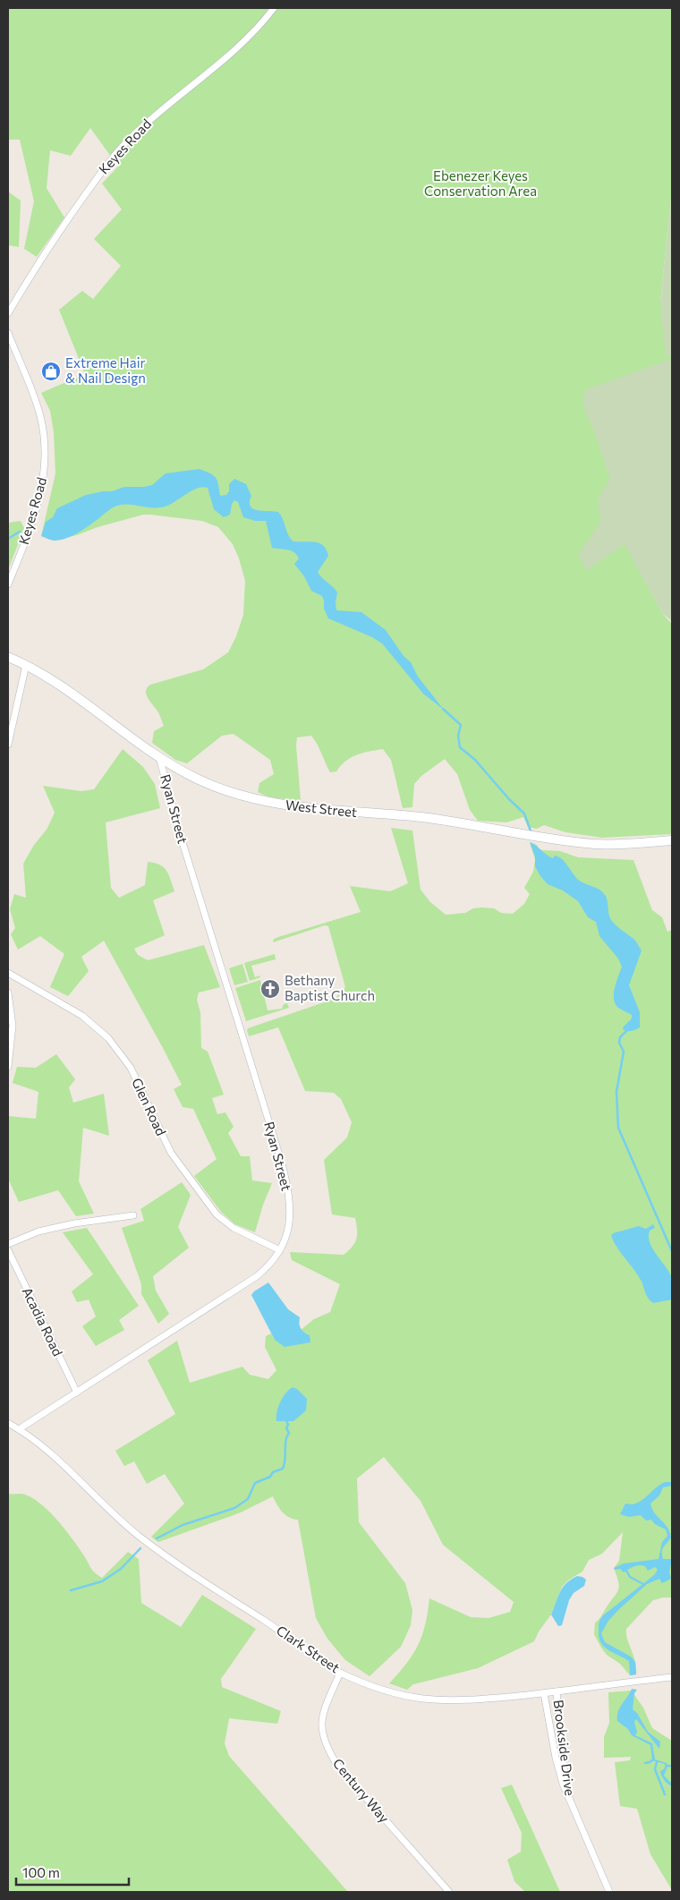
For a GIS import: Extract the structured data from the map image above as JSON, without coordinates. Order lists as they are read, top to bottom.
{
  "streets": {
    "main road": ["West Street"],
    "street": [
      "Keyes Road",
      "Ryan Street",
      "Glen Road",
      "Acadia Road",
      "Clark Street",
      "Brookside Drive",
      "Century Way"
    ]
  },
  "crossings": [
    ["Ryan Street", "West Street"],
    ["Ryan Street", "Glen Road"],
    ["Ryan Street", "Acadia Road"],
    ["Ryan Street", "Clark Street"],
    ["Clark Street", "Brookside Drive"],
    ["Clark Street", "Century Way"]
  ],
  "parks": ["Ebenezer Keyes Conservation Area"],
  "places": {
    "shop": ["Extreme Hair & Nail Design"],
    "church": ["Bethany Baptist Church"]
  },
  "scale_bar": "100 m"
}
